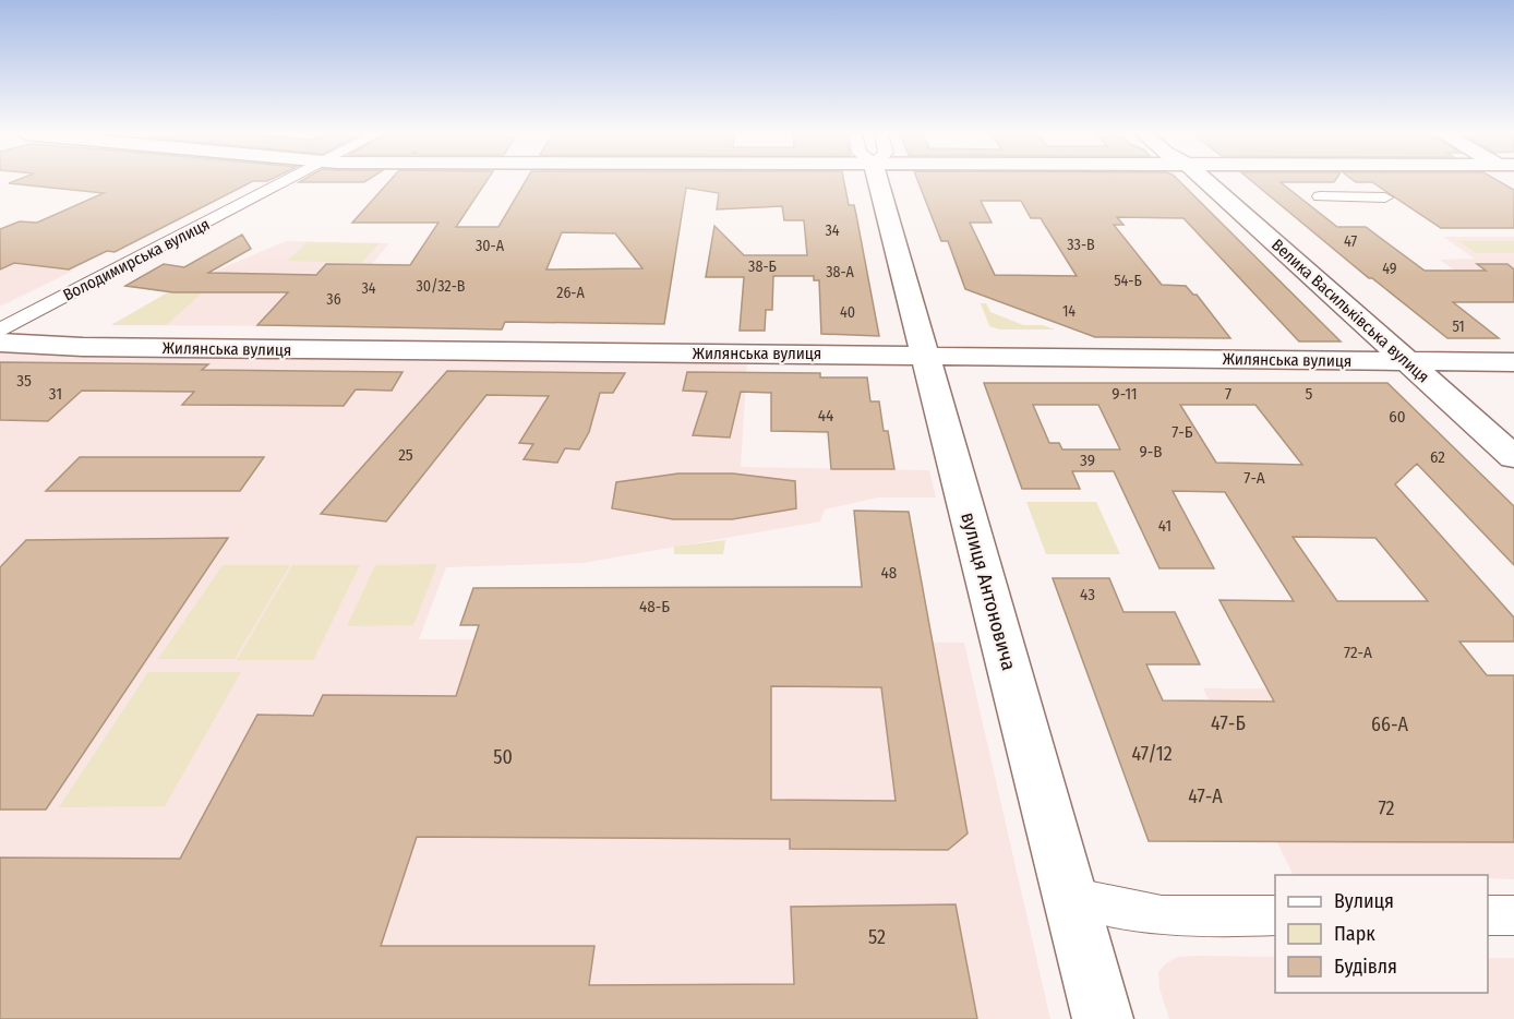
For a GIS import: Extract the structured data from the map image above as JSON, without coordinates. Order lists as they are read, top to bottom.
{
  "streets": {
    "main road": ["Велика Васильківська вулиця", "Жилянська вулиця", "вулиця Антоновича"],
    "street": ["Володимирська вулиця"]
  },
  "crossings": [
    ["Велика Васильківська вулиця", "Жилянська вулиця"],
    ["Жилянська вулиця", "вулиця Антоновича"]
  ],
  "house_numbers": [
    "34",
    "47",
    "33-В",
    "30-А",
    "38-Б",
    "49",
    "38-А",
    "54-Б",
    "30/32-В",
    "34",
    "26-А",
    "36",
    "14",
    "40",
    "51",
    "35",
    "31",
    "9-11",
    "7",
    "5",
    "44",
    "60",
    "7-Б",
    "9-В",
    "25",
    "62",
    "39",
    "7-А",
    "41",
    "48",
    "43",
    "48-Б",
    "72-А",
    "47-Б",
    "66-А",
    "47/12",
    "50",
    "47-А",
    "72",
    "52"
  ],
  "legend": ["Вулиця", "Парк", "Будівля"]
}
